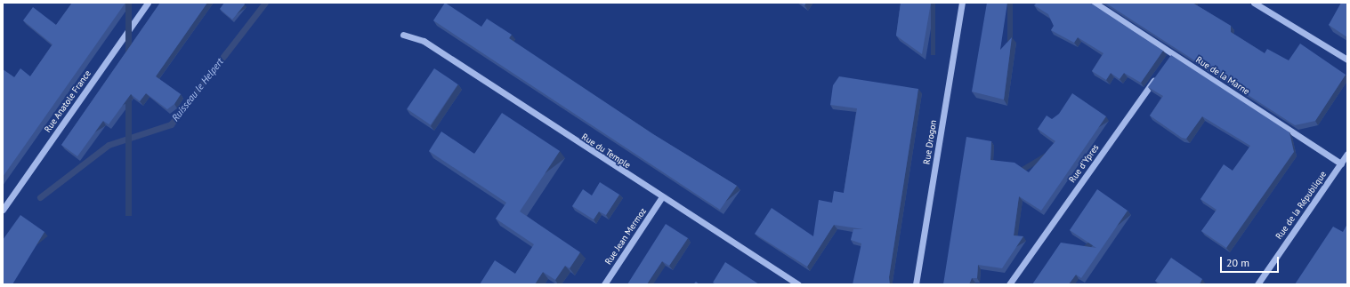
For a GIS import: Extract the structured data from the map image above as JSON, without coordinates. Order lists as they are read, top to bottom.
{
  "streets": {
    "street": [
      "Rue de la Marne",
      "Rue Anatole France",
      "Rue Drogon",
      "Rue du Temple",
      "Rue d'Ypres",
      "Rue de la République",
      "Rue Jean Mermoz"
    ]
  },
  "crossings": [
    ["Rue de la Marne", "Rue de la République"],
    ["Rue du Temple", "Rue Jean Mermoz"]
  ],
  "water": ["Ruisseau le Helpert"],
  "scale_bar": "20 m"
}
